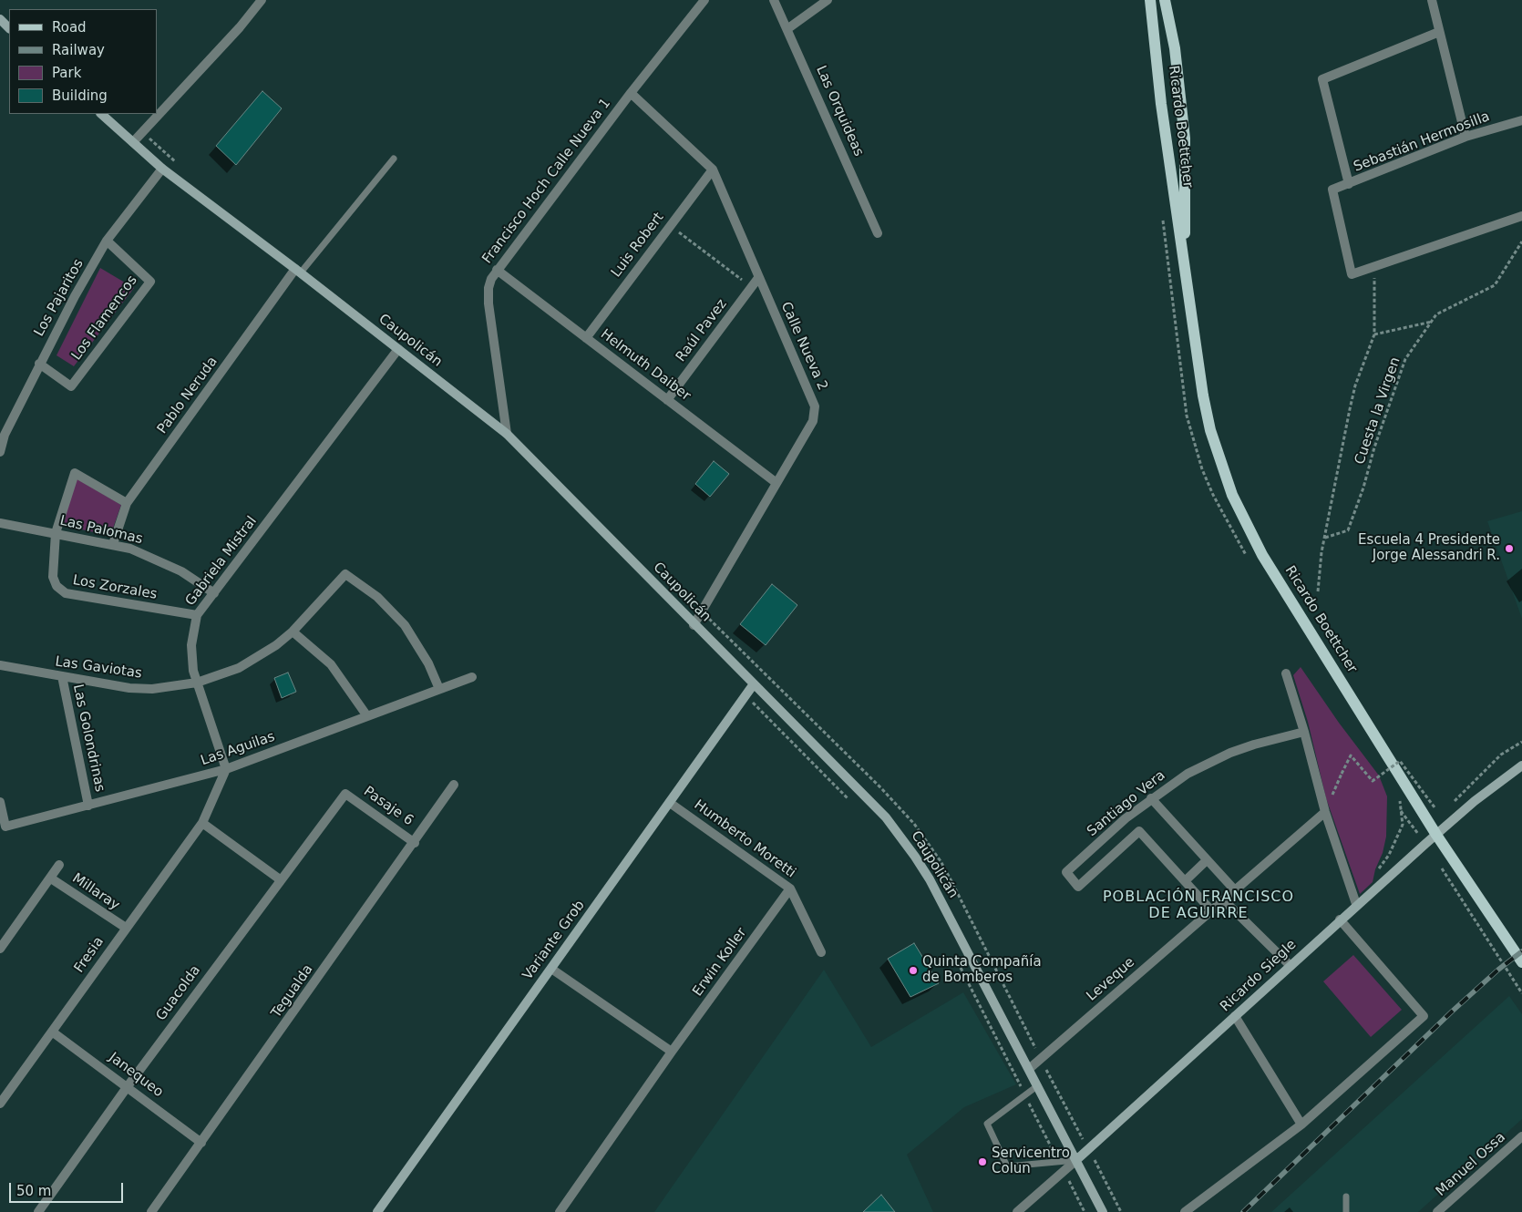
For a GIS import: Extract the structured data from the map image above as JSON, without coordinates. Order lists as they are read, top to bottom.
{
  "streets": {
    "main road": ["Ricardo Boettcher"],
    "street": [
      "Las Orquideas",
      "Sebastián Hermosilla",
      "Francisco Hoch Calle Nueva 1",
      "Luis Robert",
      "Los Pajaritos",
      "Los Flamencos",
      "Raúl Pavez",
      "Caupolicán",
      "Calle Nueva 2",
      "Helmuth Daiber",
      "Pablo Neruda",
      "Las Palomas",
      "Gabriela Mistral",
      "Los Zorzales",
      "Las Gaviotas",
      "Las Golondrinas",
      "Las Aguilas",
      "Santiago Vera",
      "Pasaje 6",
      "Humberto Moretti",
      "Millaray",
      "Variante Grob",
      "Fresia",
      "Erwin Koller",
      "Ricardo Siegle",
      "Leveque",
      "Tegualda",
      "Guacolda",
      "Janequeo",
      "Manuel Ossa"
    ],
    "path": ["Cuesta la Virgen"]
  },
  "crossings": [
    ["Ricardo Boettcher", "Ricardo Siegle"],
    ["Sebastián Hermosilla", "Cuesta la Virgen"],
    ["Francisco Hoch Calle Nueva 1", "Caupolicán"],
    ["Francisco Hoch Calle Nueva 1", "Calle Nueva 2"],
    ["Francisco Hoch Calle Nueva 1", "Helmuth Daiber"],
    ["Luis Robert", "Calle Nueva 2"],
    ["Luis Robert", "Helmuth Daiber"],
    ["Los Pajaritos", "Los Flamencos"],
    ["Los Pajaritos", "Caupolicán"],
    ["Raúl Pavez", "Calle Nueva 2"],
    ["Raúl Pavez", "Helmuth Daiber"],
    ["Caupolicán", "Calle Nueva 2"],
    ["Caupolicán", "Pablo Neruda"],
    ["Caupolicán", "Gabriela Mistral"],
    ["Caupolicán", "Variante Grob"],
    ["Caupolicán", "Ricardo Siegle"],
    ["Caupolicán", "Leveque"],
    ["Calle Nueva 2", "Helmuth Daiber"],
    ["Pablo Neruda", "Las Palomas"],
    ["Pablo Neruda", "Los Zorzales"],
    ["Las Palomas", "Gabriela Mistral"],
    ["Las Palomas", "Los Zorzales"],
    ["Gabriela Mistral", "Los Zorzales"],
    ["Gabriela Mistral", "Las Gaviotas"],
    ["Gabriela Mistral", "Las Aguilas"],
    ["Las Gaviotas", "Las Golondrinas"],
    ["Las Gaviotas", "Las Aguilas"],
    ["Las Golondrinas", "Las Aguilas"],
    ["Pasaje 6", "Tegualda"],
    ["Pasaje 6", "Guacolda"],
    ["Humberto Moretti", "Variante Grob"],
    ["Humberto Moretti", "Erwin Koller"],
    ["Millaray", "Fresia"],
    ["Fresia", "Janequeo"],
    ["Tegualda", "Janequeo"],
    ["Guacolda", "Janequeo"]
  ],
  "districts": ["POBLACIÓN FRANCISCO DE AGUIRRE"],
  "places": ["Escuela 4 Presidente Jorge Alessandri R.", "Quinta Compañía de Bomberos", "Servicentro Colun"],
  "legend": [
    "Road",
    "Railway",
    "Park",
    "Building"
  ],
  "scale_bar": "50 m"
}
